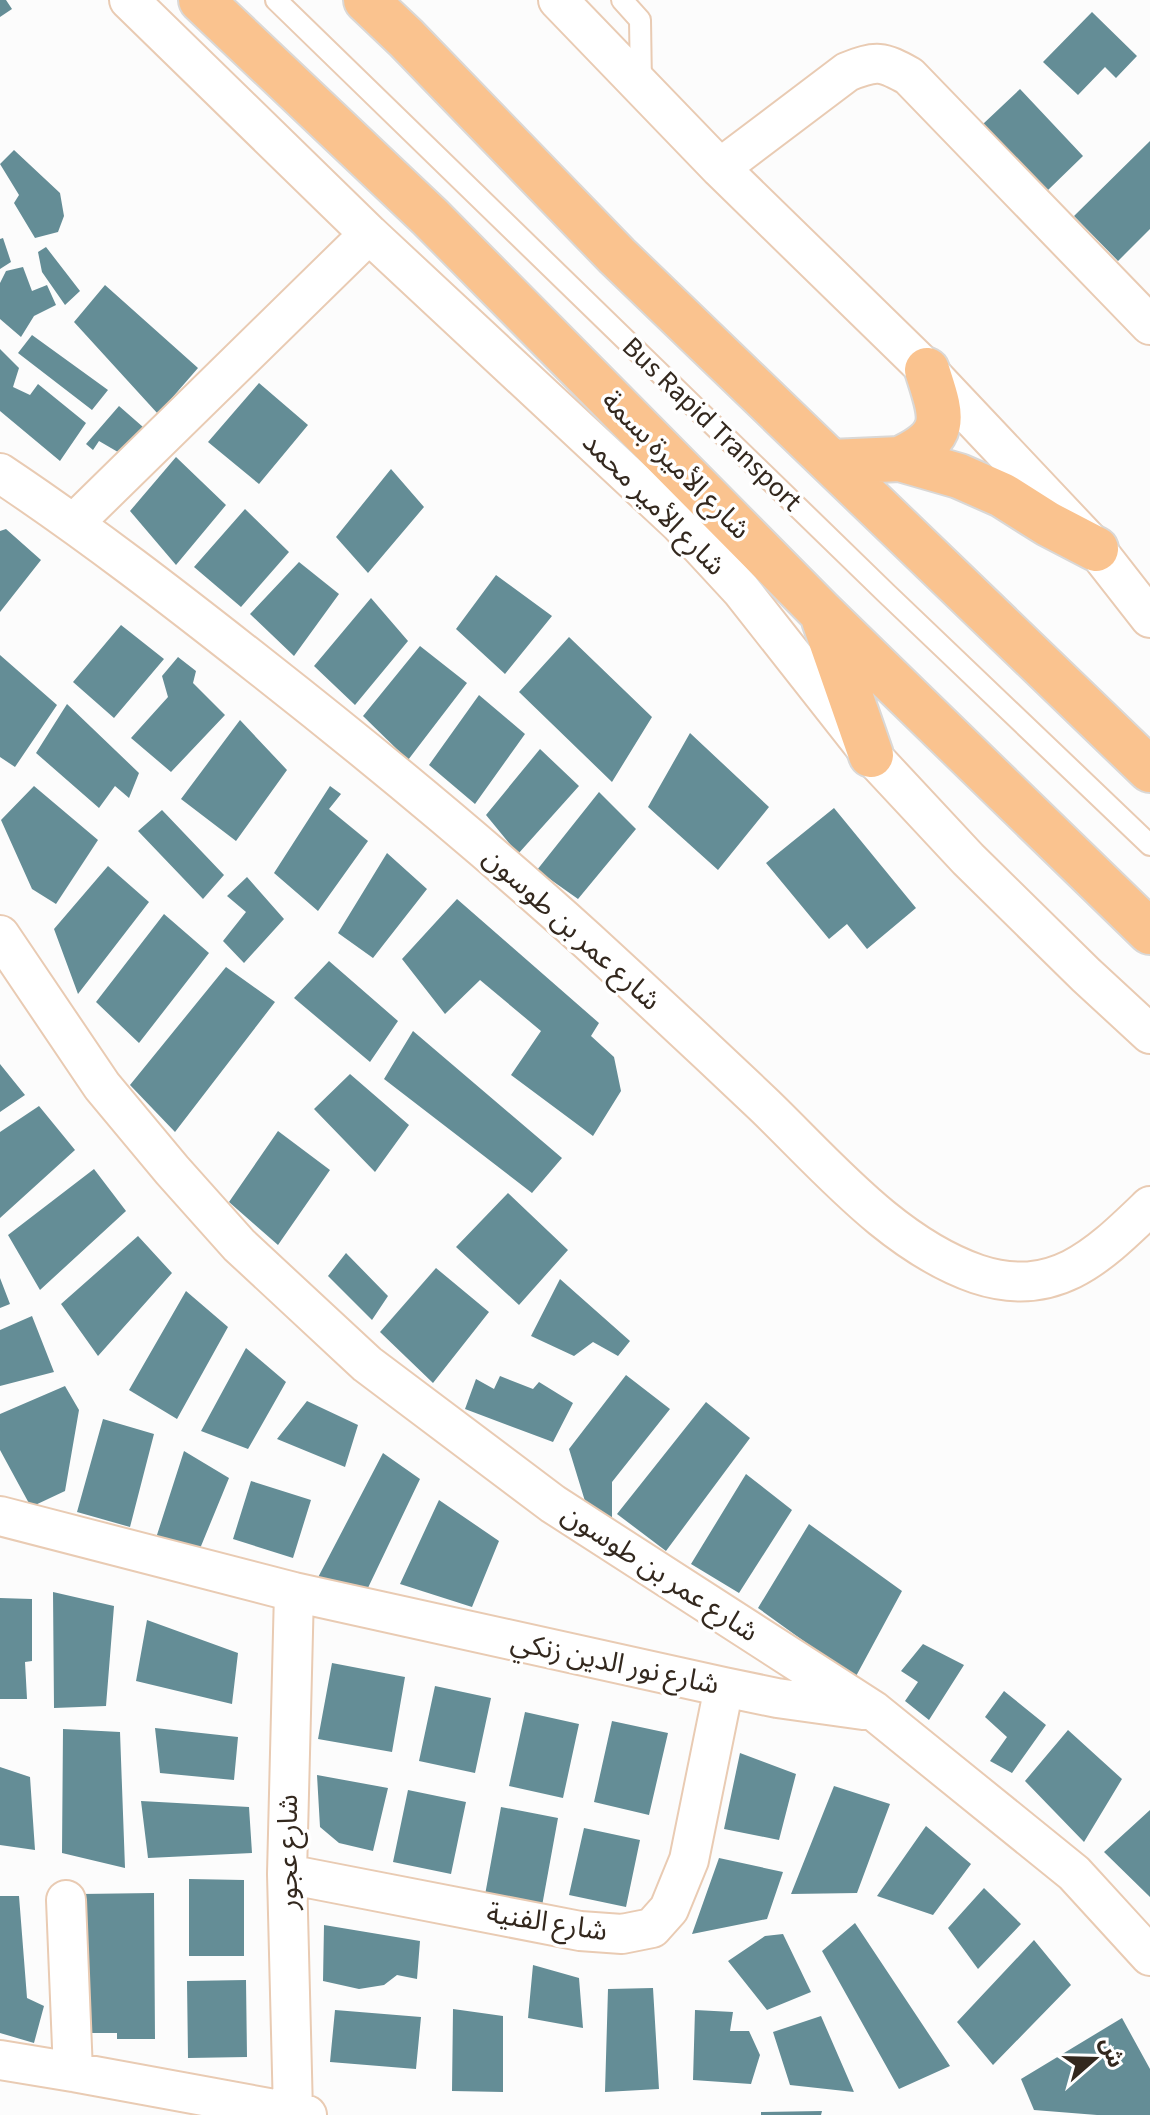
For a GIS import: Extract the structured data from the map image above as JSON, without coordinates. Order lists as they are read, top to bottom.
{
  "streets": {
    "main road": ["شارع الأميرة بسمة"],
    "street": [
      "شارع الأمير محمد",
      "شارع عمر بن طوسون",
      "شارع نور الدين زنكي",
      "شارع عجور",
      "شارع الفنية"
    ],
    "lane": ["Bus Rapid Transport"]
  },
  "crossings": [
    ["شارع عمر بن طوسون", "شارع نور الدين زنكي"],
    ["شارع نور الدين زنكي", "شارع عجور"],
    ["شارع نور الدين زنكي", "شارع الفنية"],
    ["شارع عجور", "شارع الفنية"]
  ],
  "north": "right"
}
